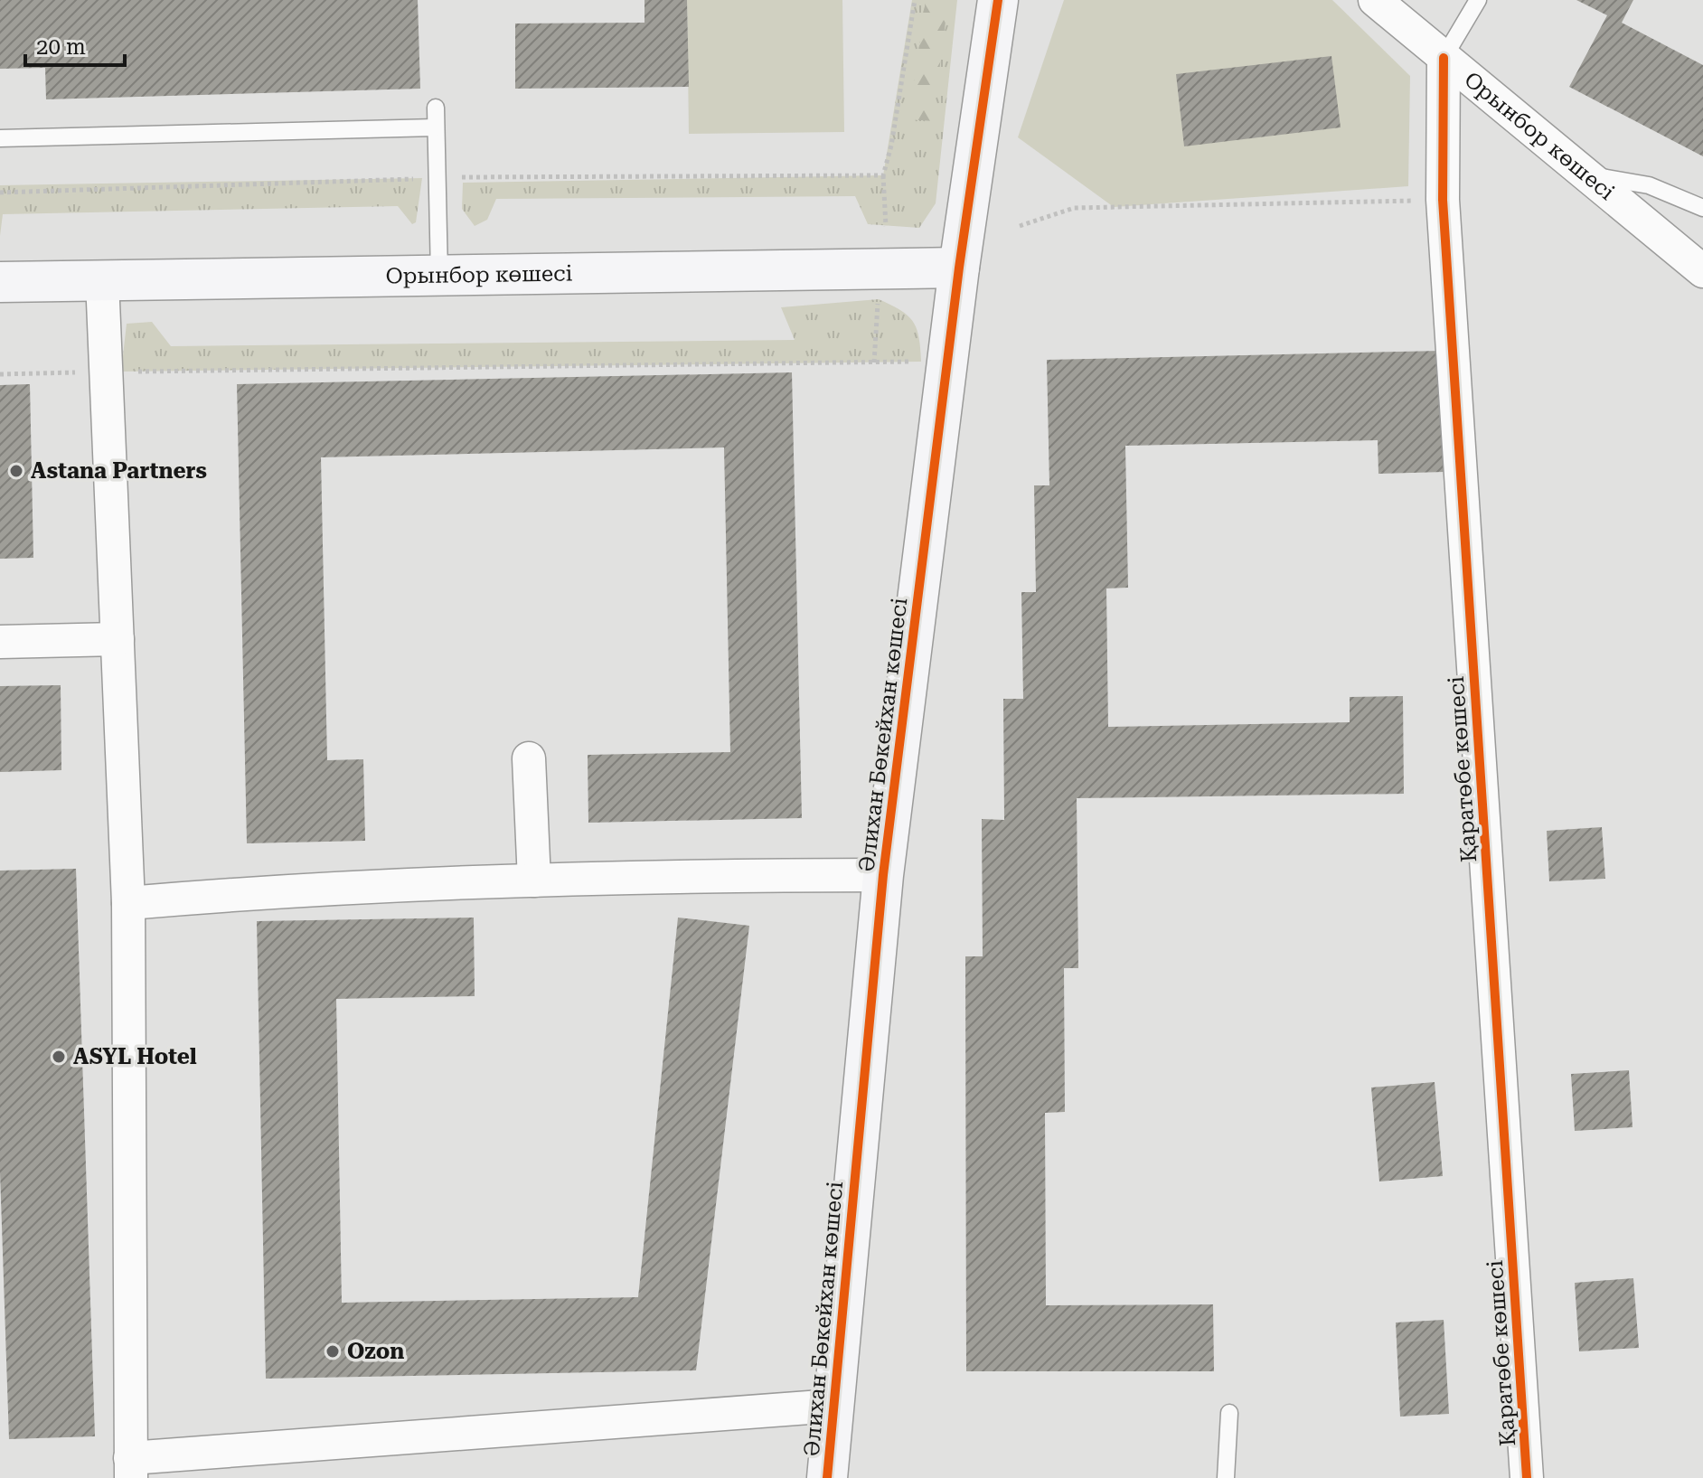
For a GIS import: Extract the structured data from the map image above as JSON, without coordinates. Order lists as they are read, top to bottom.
{
  "streets": {
    "street": ["Орынбор көшесі", "Әлихан Бөкейхан көшесі", "Қаратөбе көшесі"]
  },
  "crossings": [
    ["Орынбор көшесі", "Әлихан Бөкейхан көшесі"],
    ["Орынбор көшесі", "Қаратөбе көшесі"]
  ],
  "places": ["Astana Partners", "ASYL Hotel", "Ozon"],
  "scale_bar": "20 m"
}
